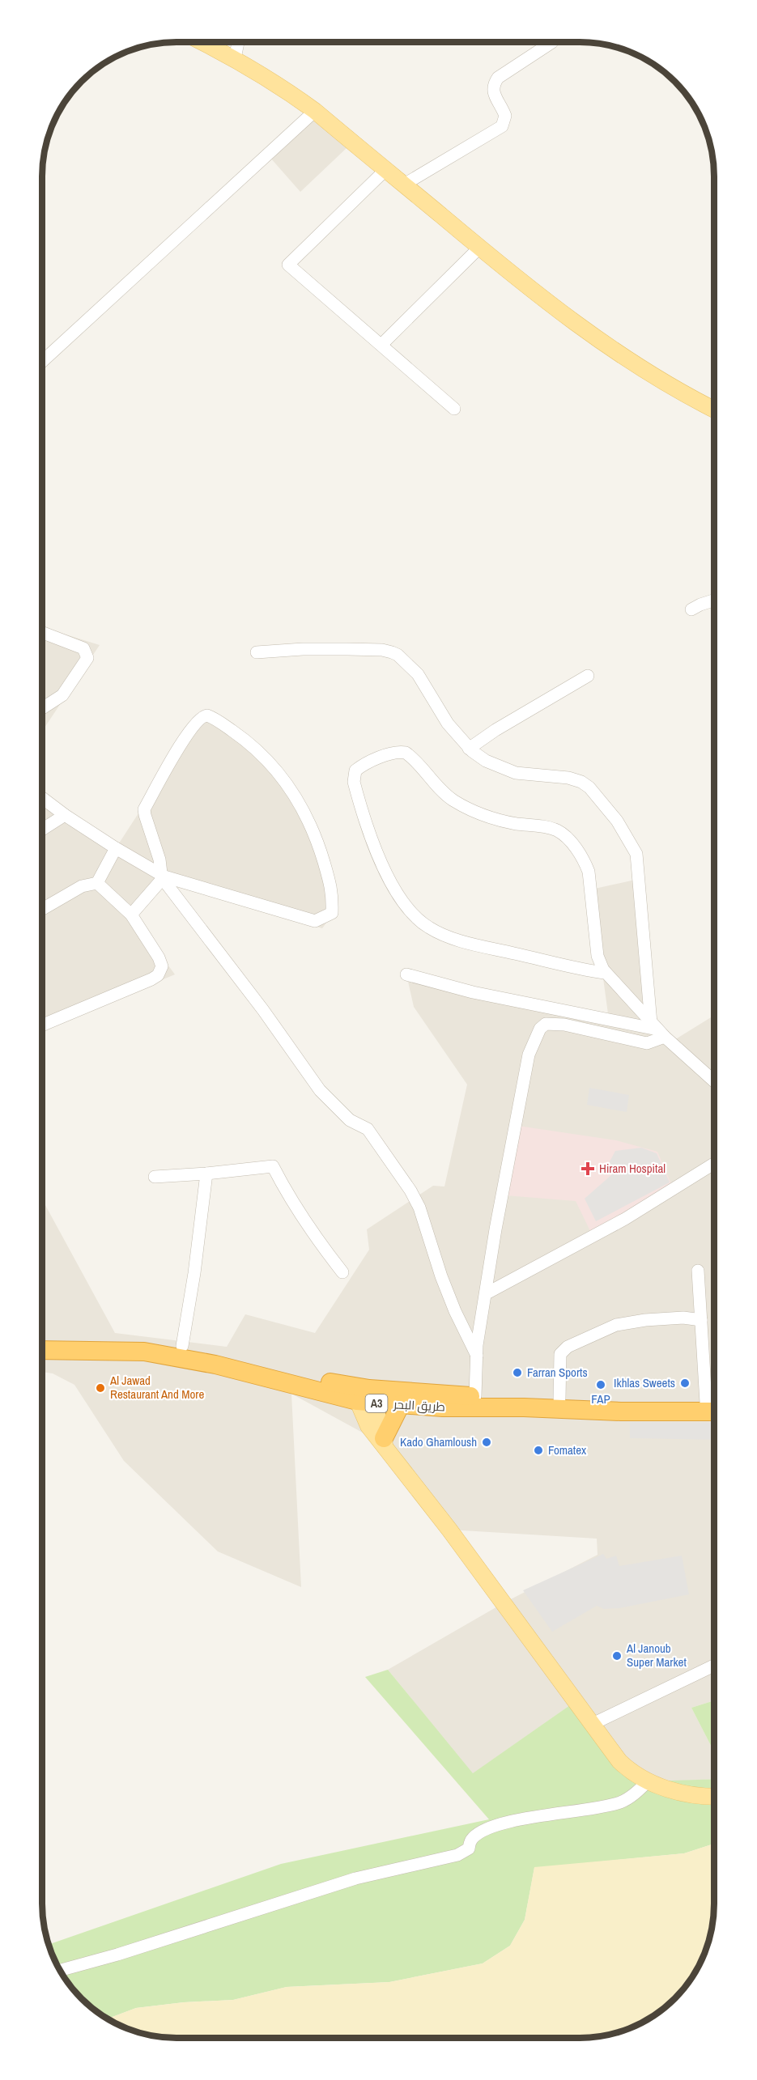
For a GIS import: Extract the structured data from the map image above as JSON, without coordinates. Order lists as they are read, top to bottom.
{
  "streets": {
    "highway": ["A3", "طريق البحر"]
  },
  "places": {
    "health": ["Hiram Hospital"],
    "other": [
      "Farran Sports",
      "Ikhlas Sweets",
      "FAP",
      "Al Jawad Restaurant And More",
      "Kado Ghamloush",
      "Fomatex",
      "Al Janoub Super Market"
    ]
  }
}
